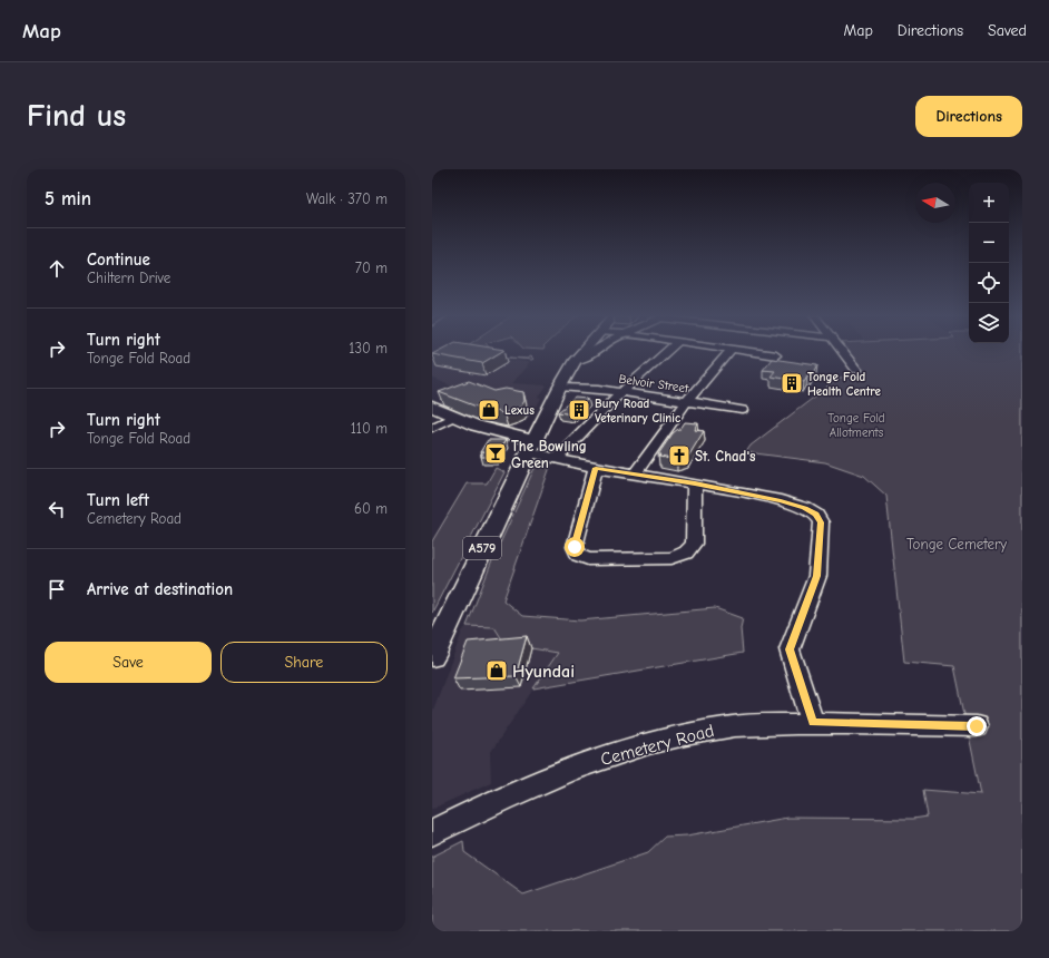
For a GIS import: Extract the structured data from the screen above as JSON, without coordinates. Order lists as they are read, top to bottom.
{
  "streets": {
    "main road": ["A579"],
    "street": ["Belvoir Street", "Cemetery Road"]
  },
  "crossings": [
    ["Belvoir Street", "A579"]
  ],
  "parks": ["Tonge Fold Allotments", "Tonge Cemetery"],
  "places": {
    "building": ["Tonge Fold Health Centre", "Bury Road Veterinary Clinic"],
    "shop": ["Lexus", "Hyundai"],
    "bar": ["The Bowling Green"],
    "church": ["St. Chad's"]
  },
  "north": "left",
  "page": {
    "header": "Map",
    "nav": ["Map", "Directions", "Saved"],
    "buttons": [
      "Directions",
      ["Save", "Share"]
    ],
    "title": "Find us",
    "heading": ["5 min", "Walk · 370 m"],
    "map_buttons": ["+", "−"],
    "list": [
      ["Continue", "Chiltern Drive", "70 m"],
      ["Turn right", "Tonge Fold Road", "130 m"],
      ["Turn right", "Tonge Fold Road", "110 m"],
      ["Turn left", "Cemetery Road", "60 m"],
      "Arrive at destination"
    ]
  }
}
